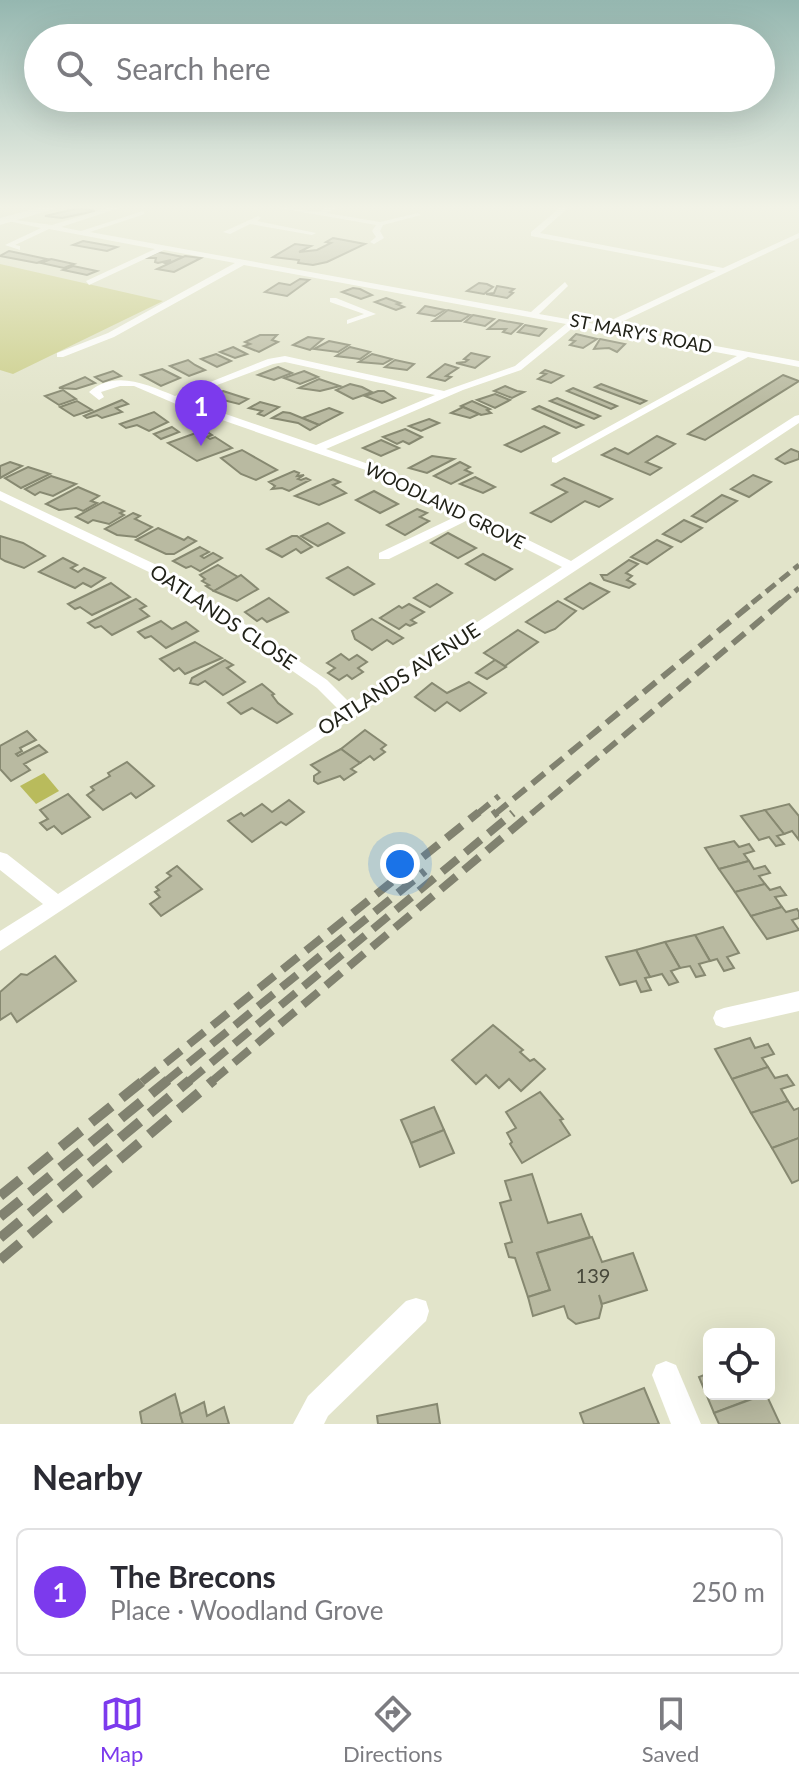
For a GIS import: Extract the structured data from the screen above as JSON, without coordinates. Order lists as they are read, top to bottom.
{
  "streets": {
    "street": [
      "ST MARY'S ROAD",
      "WOODLAND GROVE",
      "OATLANDS CLOSE",
      "OATLANDS AVENUE"
    ]
  },
  "crossings": [
    ["ST MARY'S ROAD", "WOODLAND GROVE"],
    ["WOODLAND GROVE", "OATLANDS AVENUE"],
    ["OATLANDS CLOSE", "OATLANDS AVENUE"]
  ],
  "house_numbers": ["139"],
  "page": {
    "search": "Search here",
    "pins": "1",
    "heading": "Nearby",
    "list": [
      {
        "mark": "1",
        "name": "The Brecons",
        "note": "Place · Woodland Grove",
        "value": "250 m"
      }
    ],
    "nav": ["Map", "Directions", "Saved"]
  }
}
